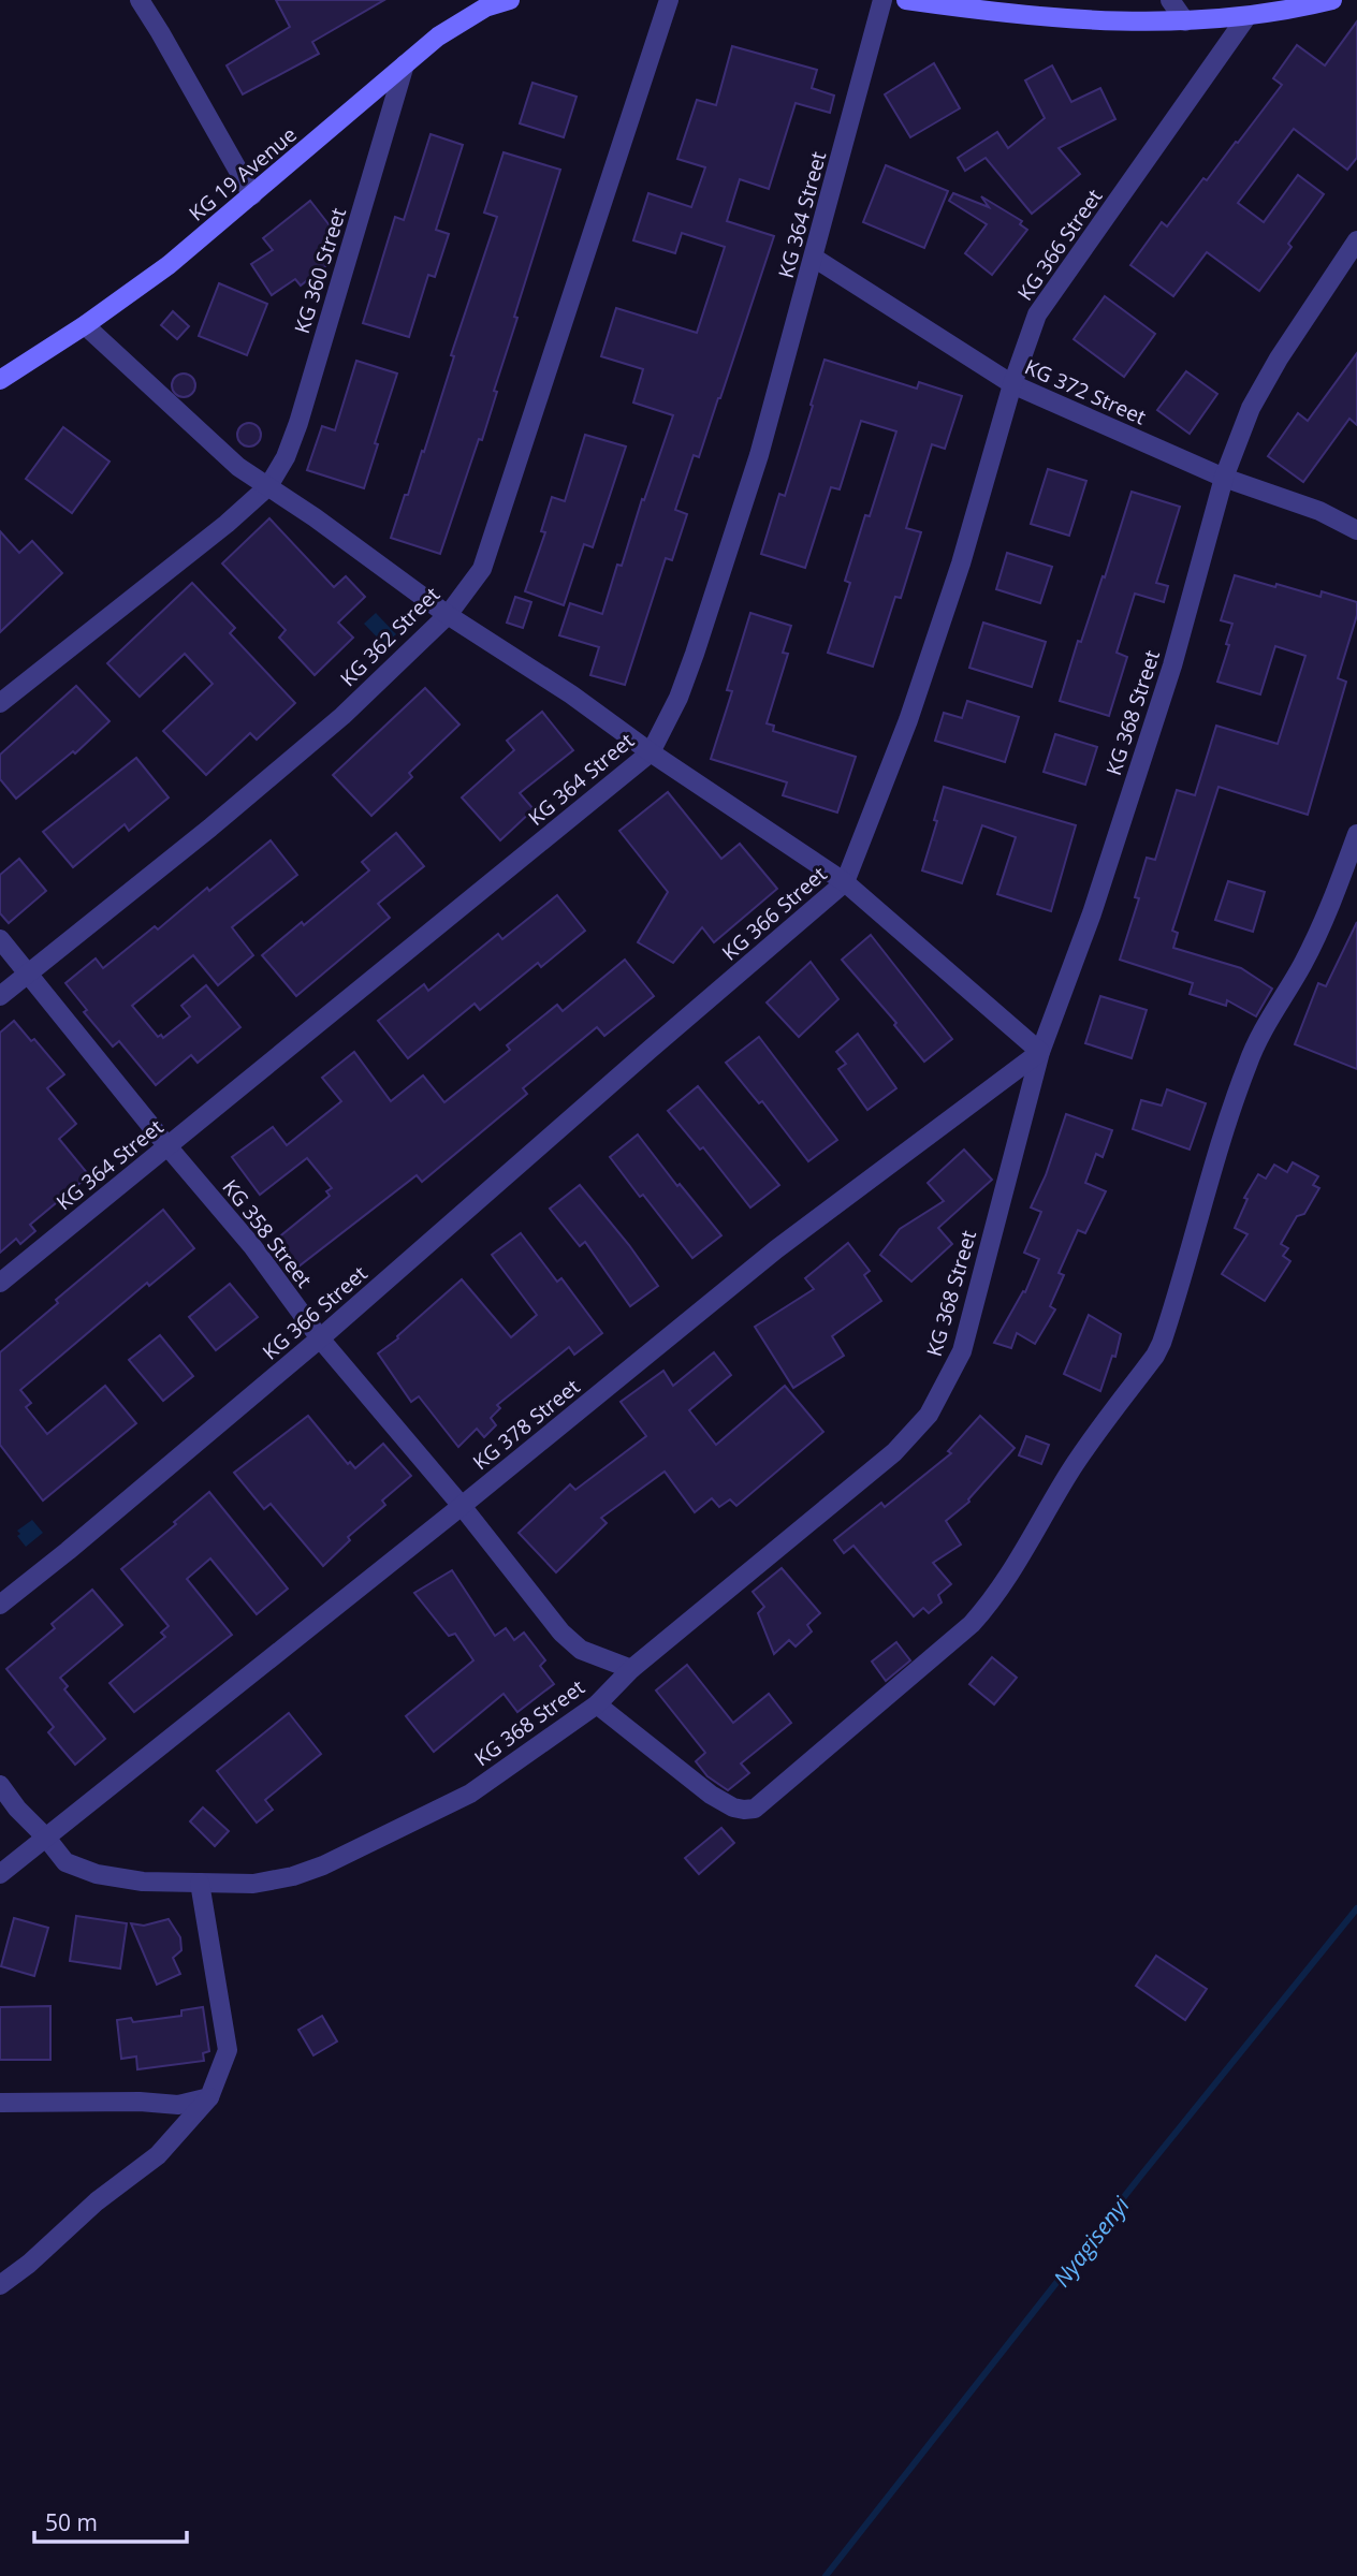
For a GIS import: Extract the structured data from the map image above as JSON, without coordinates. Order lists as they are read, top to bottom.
{
  "streets": {
    "main road": ["KG 19 Avenue"],
    "street": [
      "KG 364 Street",
      "KG 366 Street",
      "KG 360 Street",
      "KG 372 Street",
      "KG 362 Street",
      "KG 368 Street",
      "KG 358 Street",
      "KG 378 Street"
    ]
  },
  "crossings": [
    ["KG 19 Avenue", "KG 360 Street"],
    ["KG 364 Street", "KG 372 Street"],
    ["KG 364 Street", "KG 358 Street"],
    ["KG 366 Street", "KG 372 Street"],
    ["KG 366 Street", "KG 358 Street"],
    ["KG 372 Street", "KG 368 Street"],
    ["KG 362 Street", "KG 358 Street"],
    ["KG 368 Street", "KG 358 Street"],
    ["KG 368 Street", "KG 378 Street"],
    ["KG 358 Street", "KG 378 Street"]
  ],
  "water": ["Nyagisenyi"],
  "scale_bar": "50 m"
}
